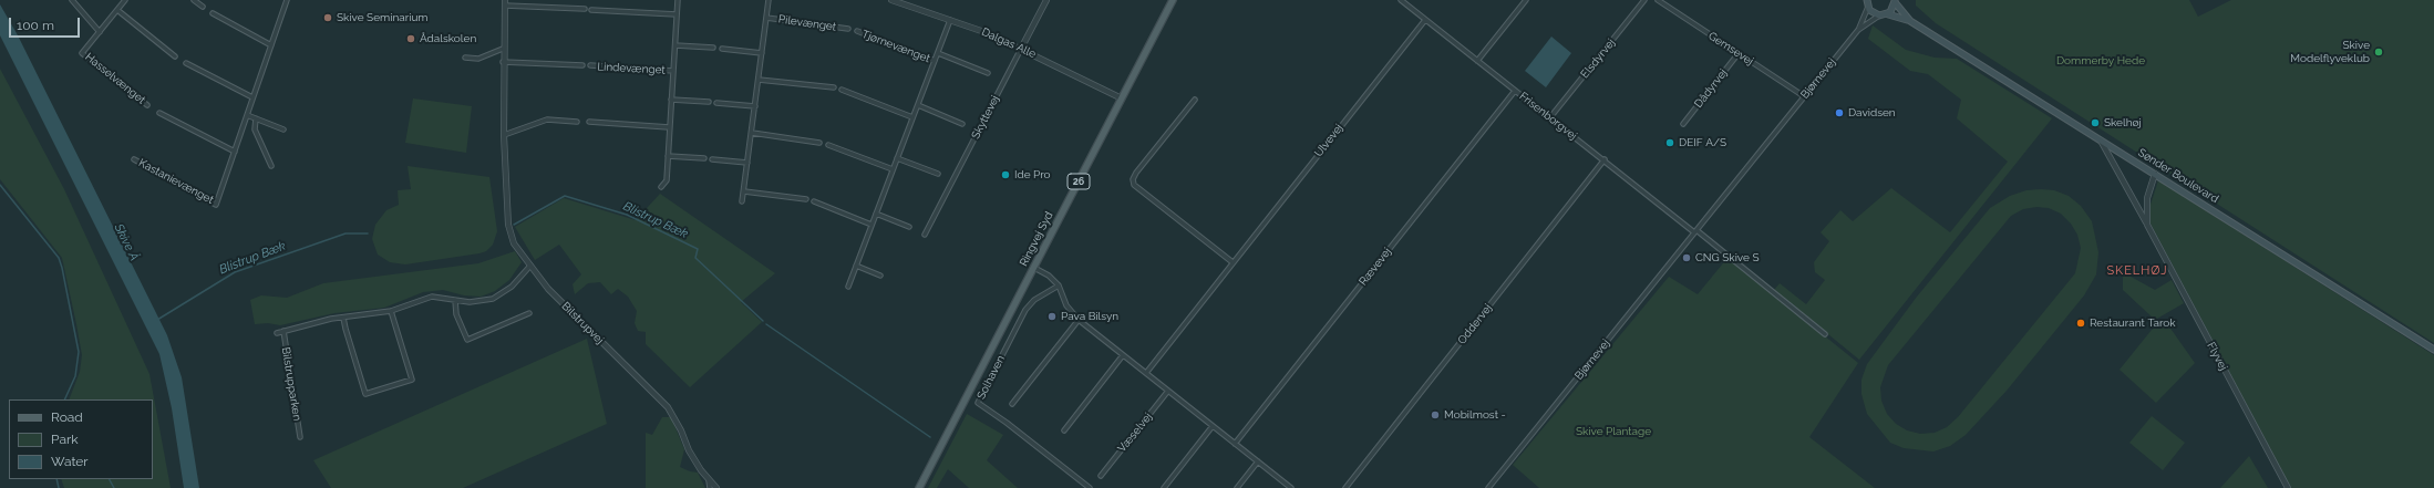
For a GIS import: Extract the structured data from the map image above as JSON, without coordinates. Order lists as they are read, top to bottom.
{
  "streets": {
    "main road": ["Sønder Boulevard", "26", "Ringvej Syd"],
    "street": [
      "Pilevænget",
      "Dalgas Alle",
      "Tjørnevænget",
      "Gemsevej",
      "Elsdyrvej",
      "Lindevænget",
      "Hasselvænget",
      "Bjørnevej",
      "Dådyrvej",
      "Frisenborgvej",
      "Skyttevej",
      "Ulvevej",
      "Kastanievænget",
      "Rævevej",
      "Bilstrupvej",
      "Oddervej",
      "Flyvej",
      "Solhaven",
      "Bilstrupparken",
      "Væselvej"
    ]
  },
  "crossings": [
    ["Dalgas Alle", "Tjørnevænget"],
    ["Dalgas Alle", "Skyttevej"],
    ["Dalgas Alle", "Ringvej Syd"],
    ["Gemsevej", "Bjørnevej"],
    ["Gemsevej", "Dådyrvej"],
    ["Elsdyrvej", "Frisenborgvej"],
    ["Bjørnevej", "Frisenborgvej"],
    ["Frisenborgvej", "Ulvevej"],
    ["Frisenborgvej", "Rævevej"],
    ["Frisenborgvej", "Oddervej"],
    ["Sønder Boulevard", "Flyvej"],
    ["Bilstrupvej", "Bilstrupparken"]
  ],
  "districts": ["SKELHØJ"],
  "water": ["Blistrup Bæk", "Skive Å"],
  "parks": ["Dommerby Hede", "Skive Plantage"],
  "places": [
    "Skive Seminarium",
    "Ådalskolen",
    "Skive Modelflyveklub",
    "Davidsen",
    "Skelhøj",
    "DEIF A/S",
    "Ide Pro",
    "CNG Skive S",
    "Pava Bilsyn",
    "Restaurant Tarok",
    "Mobilmost -"
  ],
  "legend": ["Road", "Park", "Water"],
  "scale_bar": "100 m"
}
